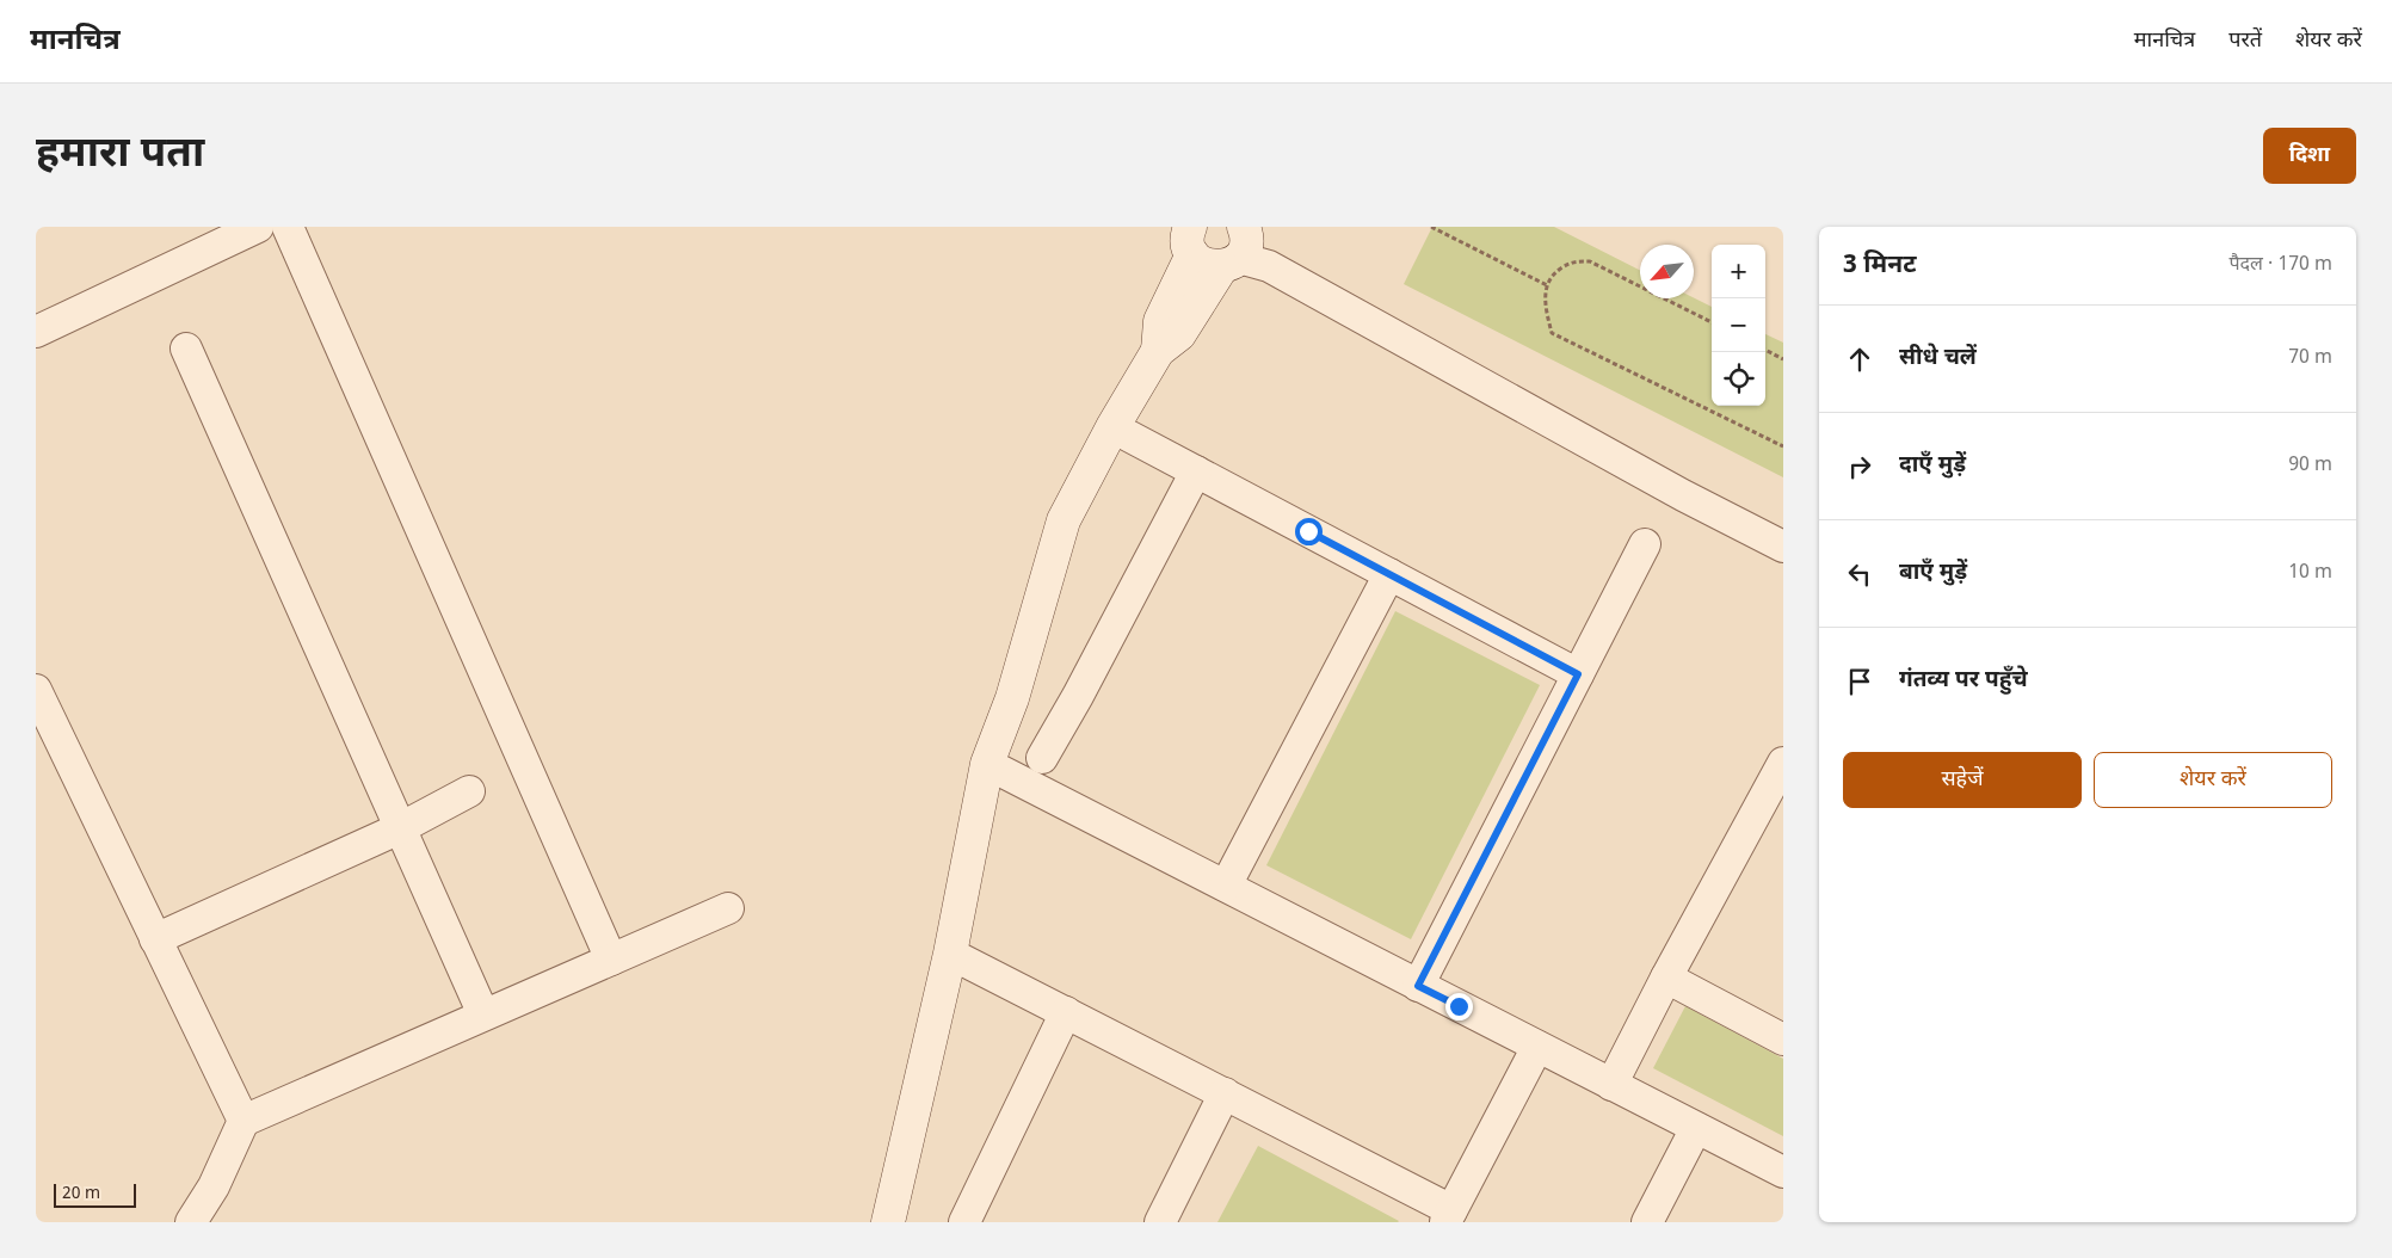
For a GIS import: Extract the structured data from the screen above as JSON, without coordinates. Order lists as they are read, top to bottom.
{
  "scale_bar": "20 m",
  "north": "bottom left",
  "page": {
    "header": "मानचित्र",
    "nav": ["मानचित्र", "परतें", "शेयर करें"],
    "buttons": [
      "दिशा",
      ["सहेजें", "शेयर करें"]
    ],
    "title": "हमारा पता",
    "heading": ["3 मिनट", "पैदल · 170 m"],
    "map_buttons": ["+", "−"],
    "list": [
      ["सीधे चलें", "70 m"],
      ["दाएँ मुड़ें", "90 m"],
      ["बाएँ मुड़ें", "10 m"],
      "गंतव्य पर पहुँचे"
    ],
    "scale": "20 m"
  }
}
